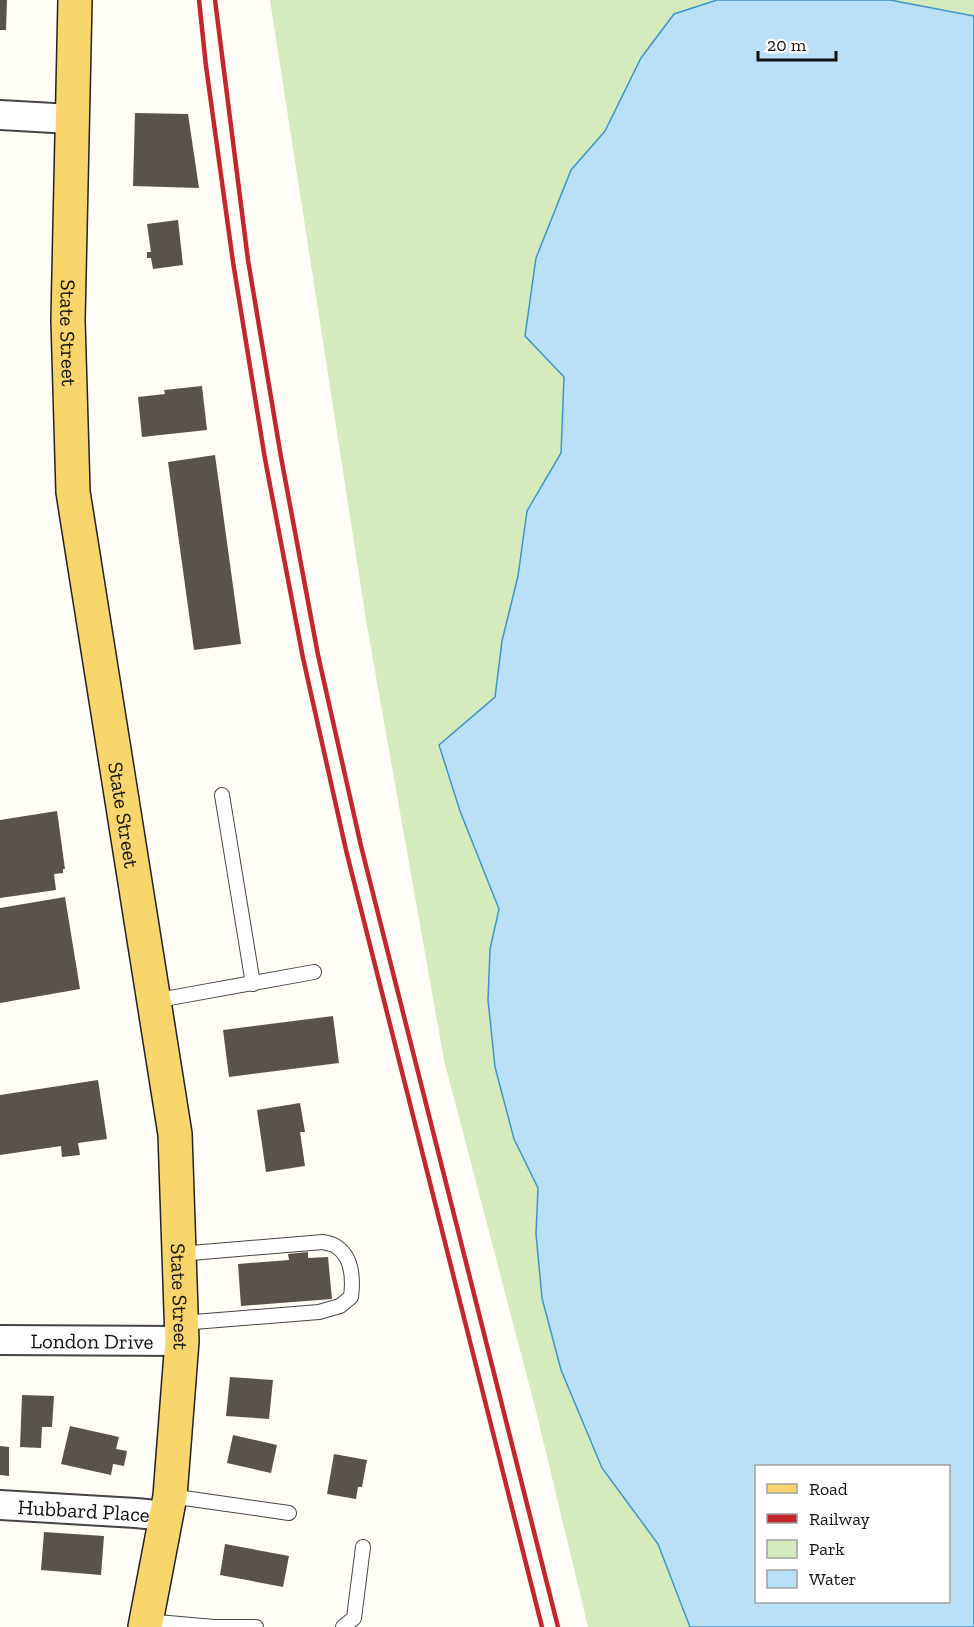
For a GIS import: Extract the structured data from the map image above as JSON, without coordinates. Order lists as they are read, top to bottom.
{
  "streets": {
    "main road": ["State Street"],
    "street": ["London Drive", "Hubbard Place"]
  },
  "crossings": [
    ["State Street", "London Drive"],
    ["State Street", "Hubbard Place"]
  ],
  "legend": [
    "Road",
    "Railway",
    "Park",
    "Water"
  ],
  "scale_bar": "20 m"
}
